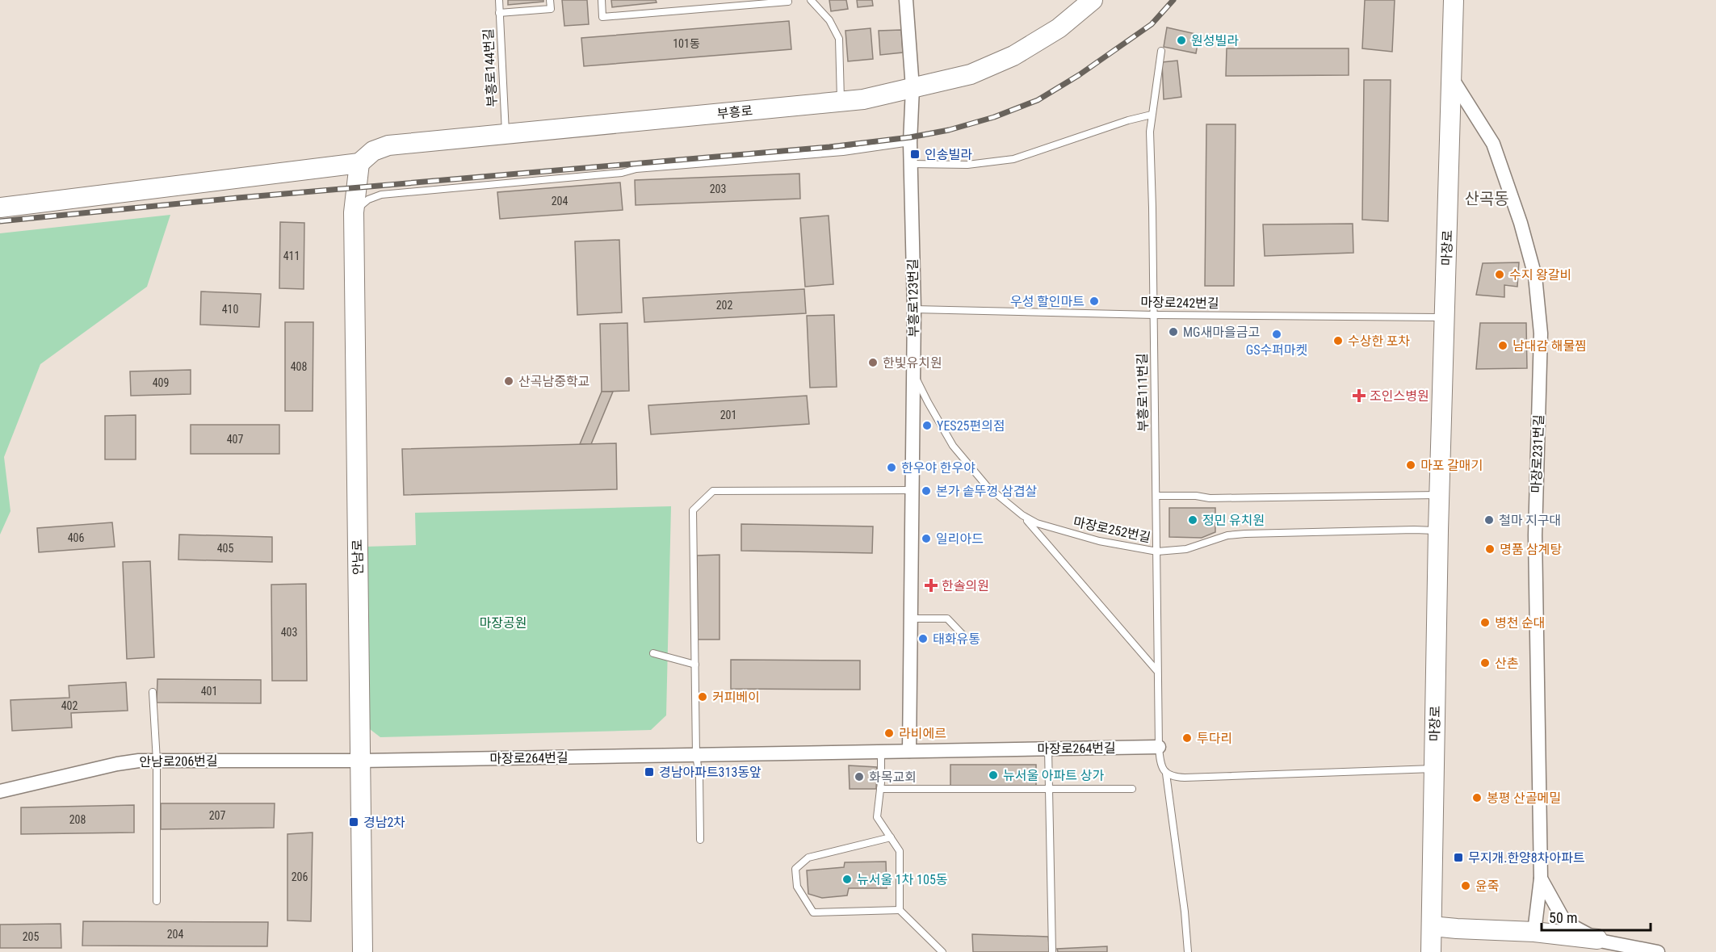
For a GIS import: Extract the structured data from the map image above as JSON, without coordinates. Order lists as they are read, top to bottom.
{
  "streets": {
    "main road": ["부흥로", "마장로", "안남로"],
    "street": [
      "부흥로123번길",
      "마장로231번길",
      "마장로264번길",
      "안남로206번길"
    ],
    "lane": [
      "부흥로144번길",
      "마장로242번길",
      "부흥로111번길",
      "마장로252번길"
    ]
  },
  "crossings": [
    ["부흥로144번길", "부흥로"],
    ["부흥로", "부흥로123번길"],
    ["부흥로", "안남로"],
    ["마장로", "마장로242번길"],
    ["마장로", "마장로231번길"],
    ["마장로", "마장로252번길"],
    ["부흥로123번길", "마장로242번길"],
    ["부흥로123번길", "마장로252번길"],
    ["부흥로123번길", "마장로264번길"],
    ["마장로242번길", "부흥로111번길"],
    ["부흥로111번길", "마장로252번길"],
    ["부흥로111번길", "마장로264번길"],
    ["안남로", "마장로264번길"],
    ["안남로", "안남로206번길"],
    ["마장로264번길", "안남로206번길"]
  ],
  "districts": ["산곡동"],
  "parks": ["마장공원"],
  "places": {
    "other": [
      "원성빌라",
      "수지 왕갈비",
      "우성 할인마트",
      "MG새마을금고",
      "GS수퍼마켓",
      "수상한 포차",
      "남대감 해물찜",
      "한빛유치원",
      "산곡남중학교",
      "YES25편의점",
      "마포 갈매기",
      "한우야 한우야",
      "본가 솥뚜껑 삼겹살",
      "정민 유치원",
      "철마 지구대",
      "일리아드",
      "명품 삼계탕",
      "병천 순대",
      "태화유통",
      "산촌",
      "커피베이",
      "라비에르",
      "투다리",
      "뉴서울 아파트 상가",
      "화목교회",
      "봉평 산골메밀",
      "뉴서울 1차 105동",
      "윤죽"
    ],
    "transit": [
      "인송빌라",
      "경남아파트313동앞",
      "경남2차",
      "무지개.한양8차아파트"
    ],
    "health": ["조인스병원", "한솔의원"]
  },
  "house_numbers": [
    "101동",
    "203",
    "204",
    "411",
    "202",
    "410",
    "408",
    "409",
    "201",
    "407",
    "406",
    "405",
    "403",
    "401",
    "402",
    "207",
    "208",
    "206",
    "204",
    "205"
  ],
  "scale_bar": "50 m"
}
